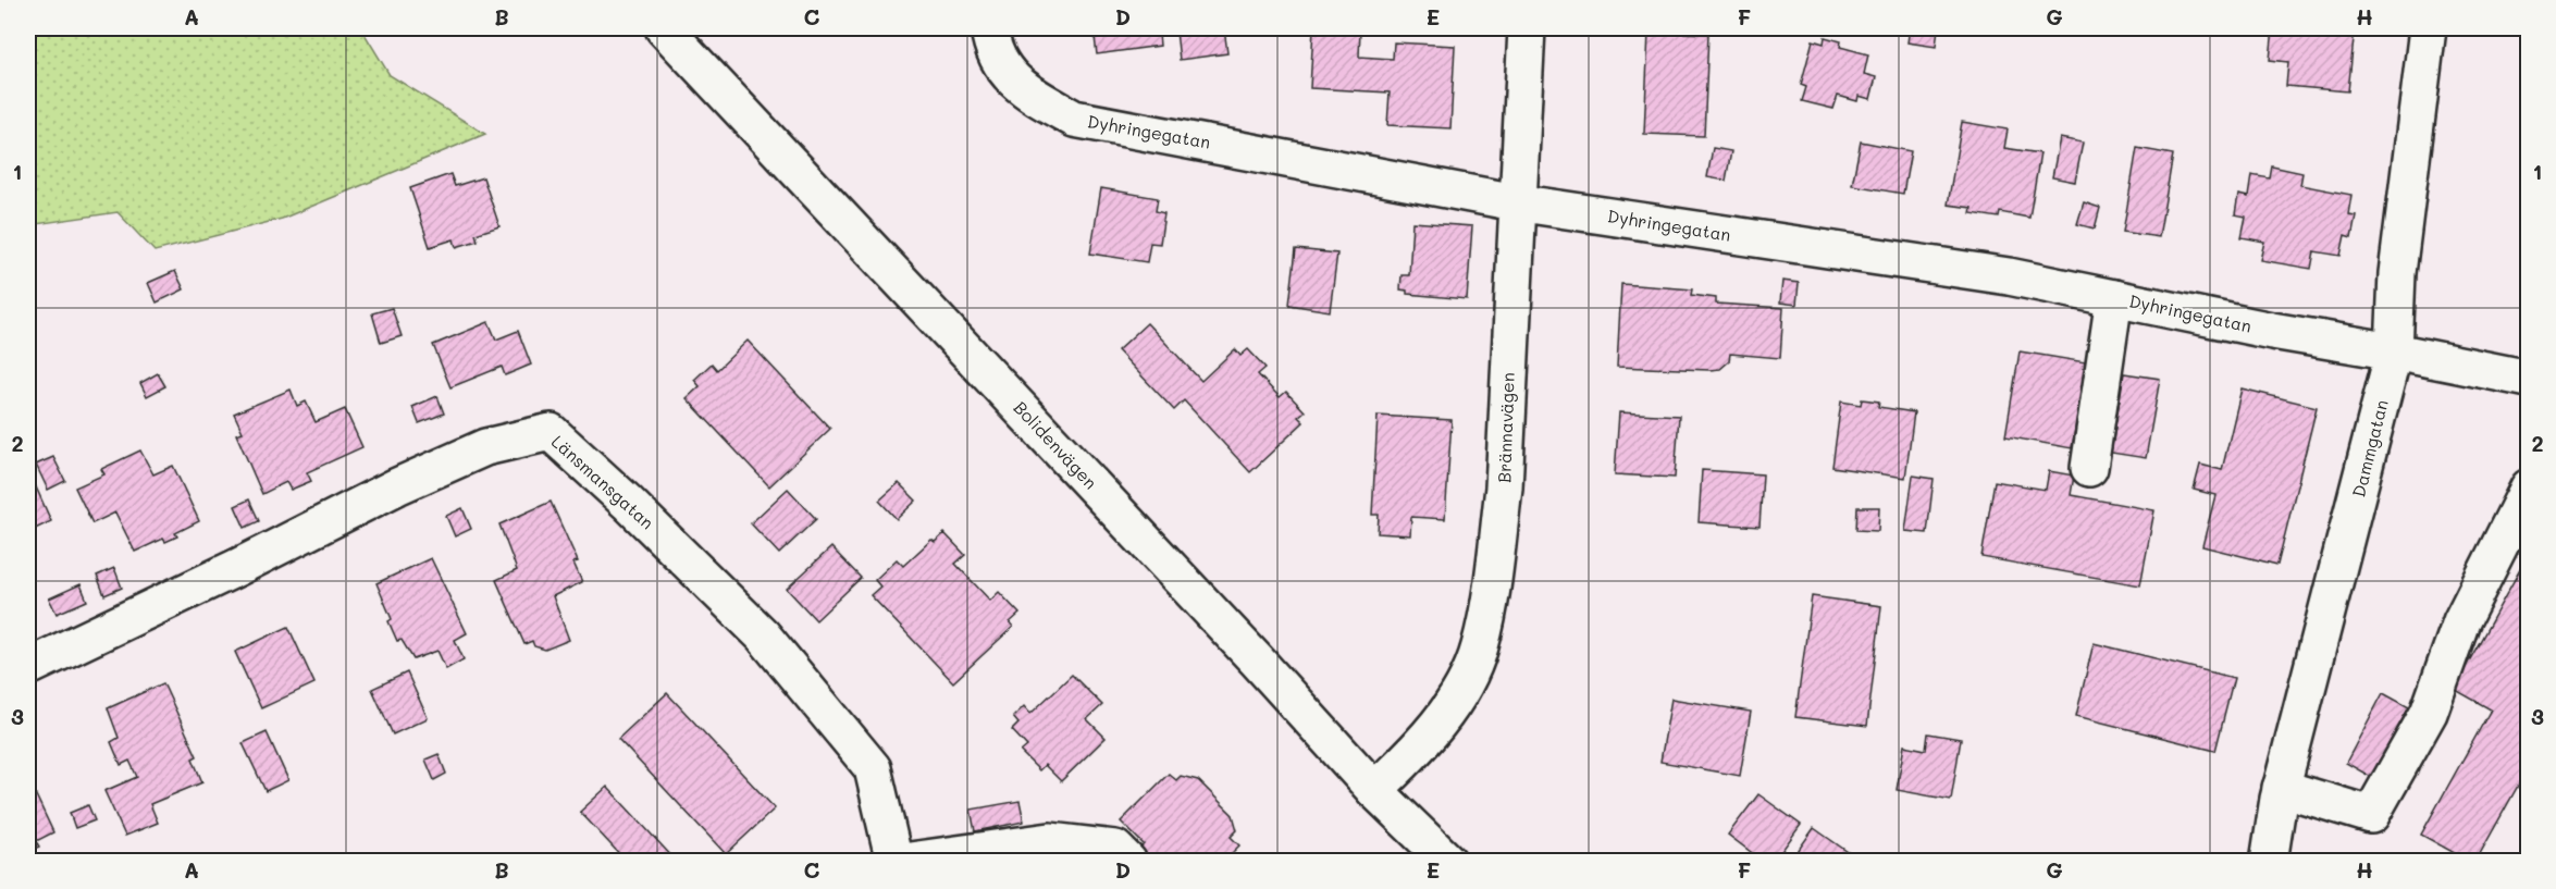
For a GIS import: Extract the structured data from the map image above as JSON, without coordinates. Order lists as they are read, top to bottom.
{
  "streets": {
    "street": [
      "Dyhringegatan",
      "Brännavägen",
      "Bolidenvägen",
      "Dammgatan",
      "Länsmansgatan"
    ]
  },
  "crossings": [
    ["Dyhringegatan", "Brännavägen"],
    ["Dyhringegatan", "Dammgatan"],
    ["Brännavägen", "Bolidenvägen"]
  ],
  "grid": {
    "columns": [
      "A",
      "B",
      "C",
      "D",
      "E",
      "F",
      "G",
      "H"
    ],
    "rows": ["1", "2", "3"]
  }
}
